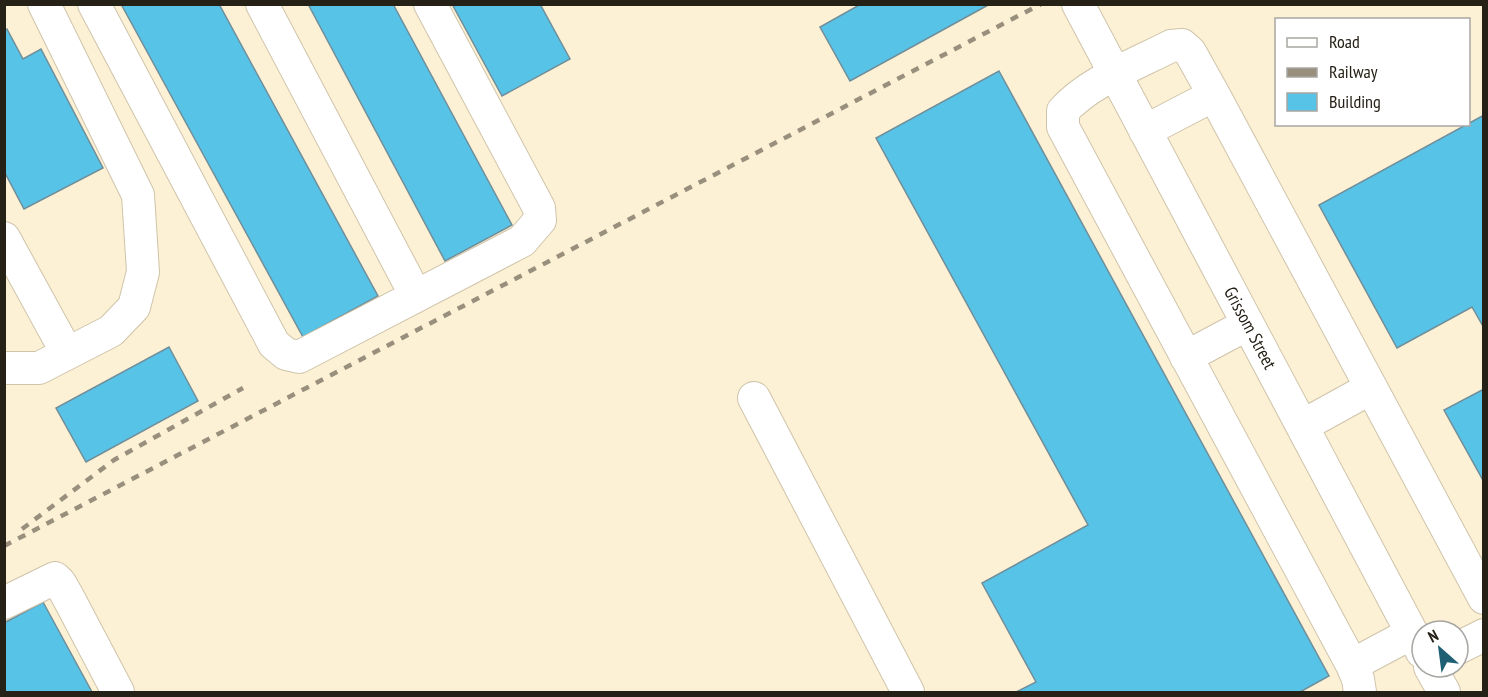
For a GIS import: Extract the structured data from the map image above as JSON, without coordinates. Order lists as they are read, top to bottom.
{
  "streets": {
    "street": ["Grissom Street"]
  },
  "legend": ["Road", "Railway", "Building"],
  "north": "top left"
}
